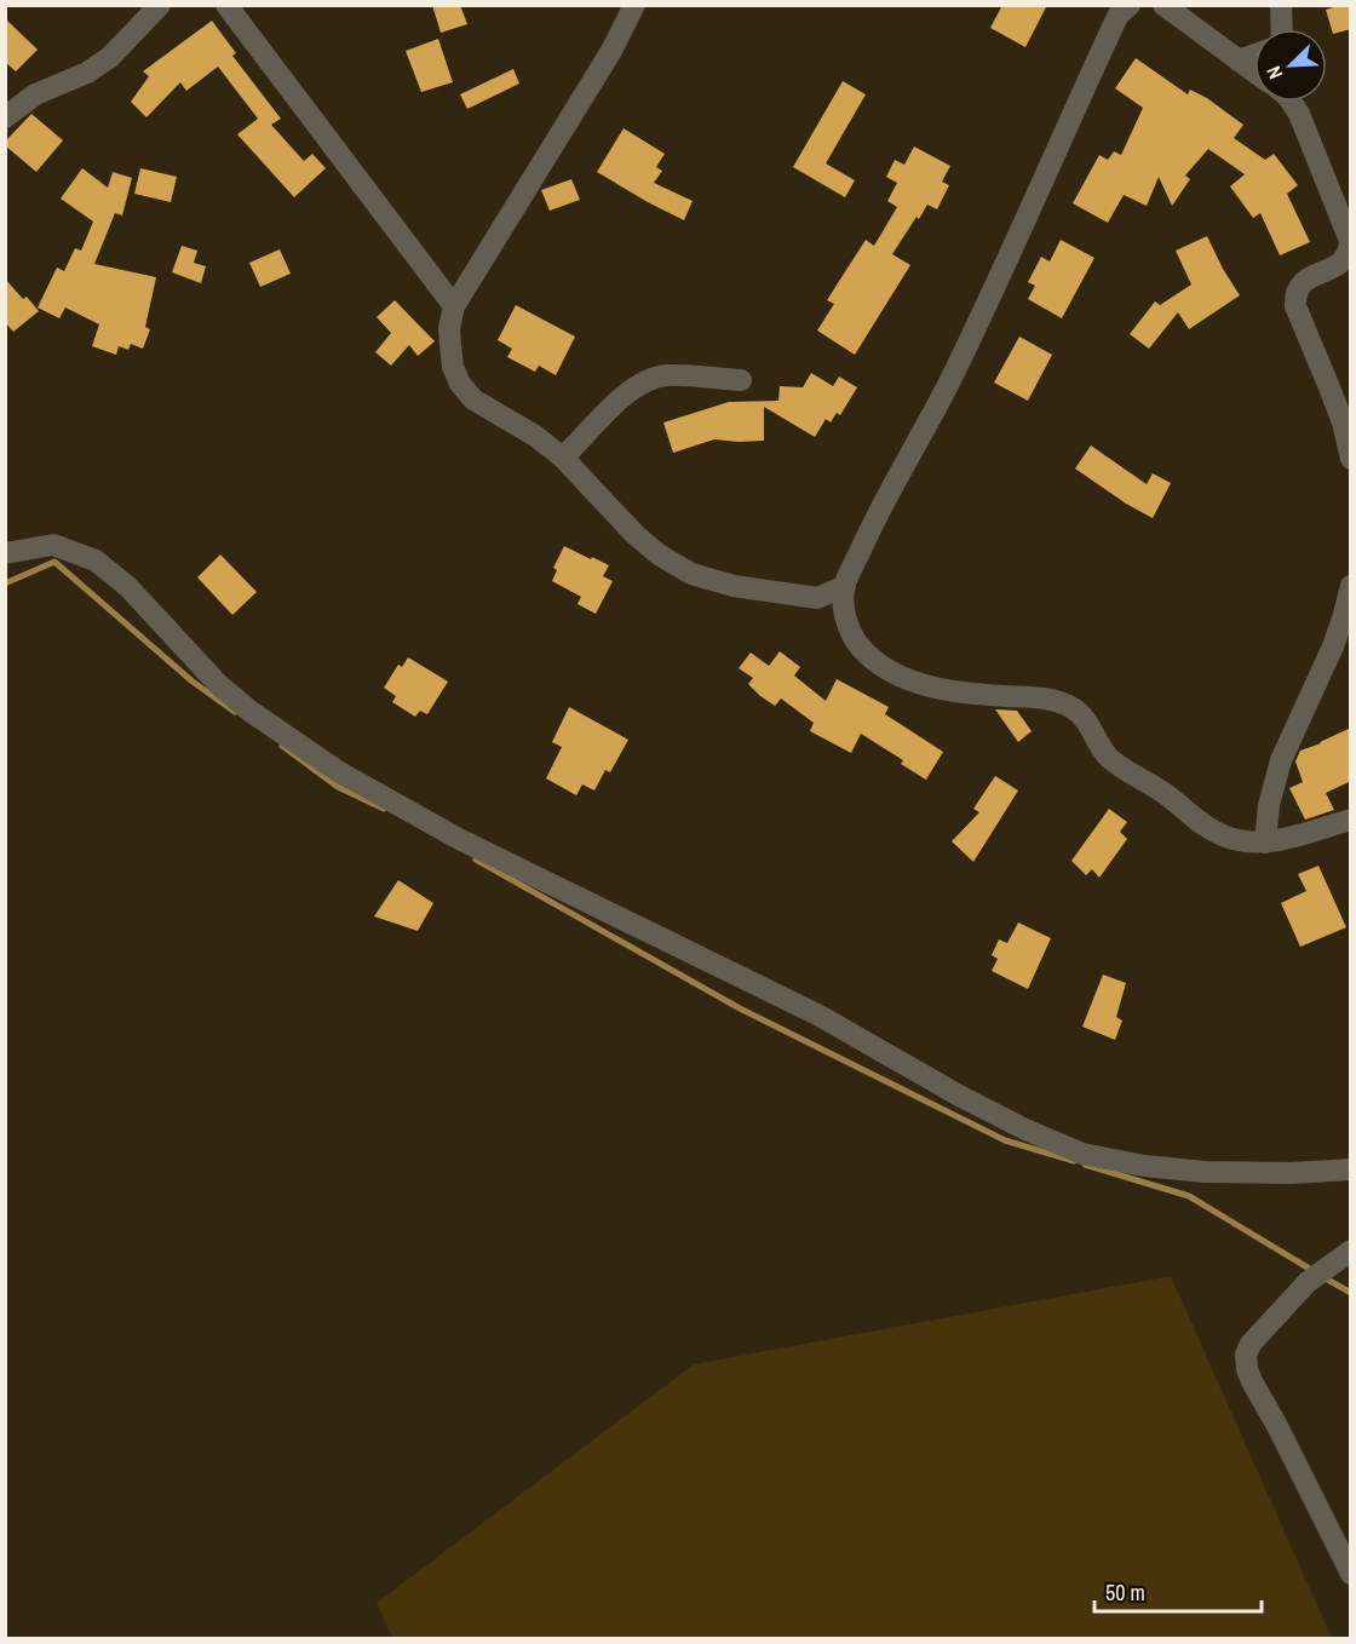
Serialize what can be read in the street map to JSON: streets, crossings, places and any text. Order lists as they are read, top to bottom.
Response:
{
  "scale_bar": "50 m",
  "north": "bottom left"
}
